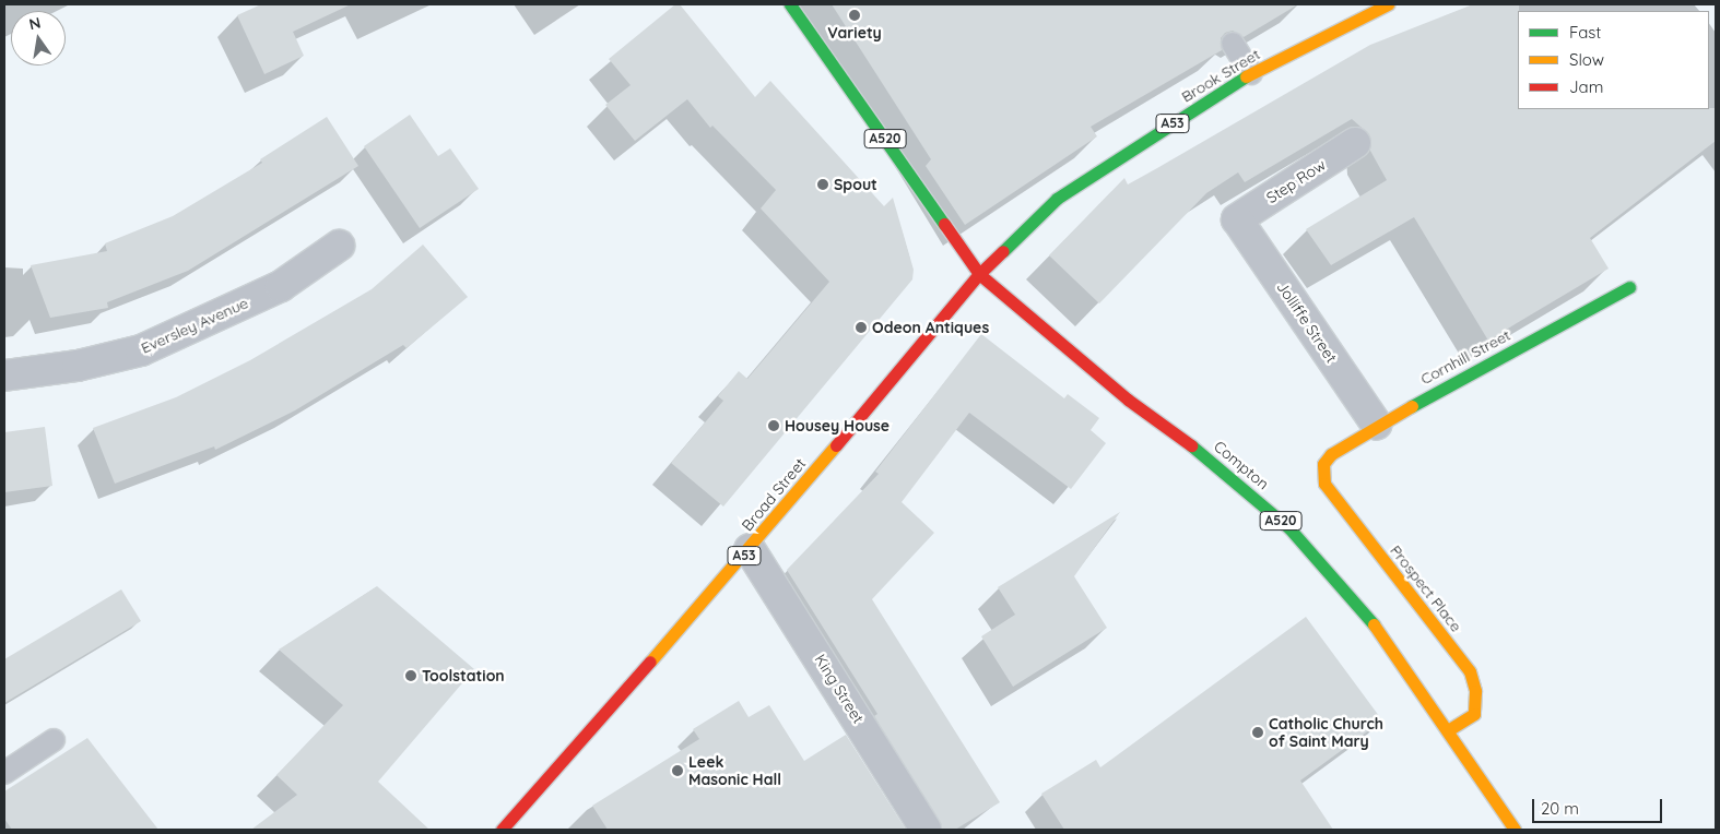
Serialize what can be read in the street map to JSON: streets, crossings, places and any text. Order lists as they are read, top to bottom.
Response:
{
  "streets": {
    "main road": [
      "Brook Street",
      "A53",
      "A520",
      "Cornhill Street",
      "Compton",
      "Broad Street",
      "Prospect Place"
    ],
    "street": [
      "Step Row",
      "Jolliffe Street",
      "Eversley Avenue",
      "King Street"
    ]
  },
  "crossings": [
    ["Brook Street", "A520"],
    ["Brook Street", "Compton"],
    ["Brook Street", "Broad Street"],
    ["A520", "Compton"],
    ["A520", "Broad Street"],
    ["Step Row", "Jolliffe Street"],
    ["Jolliffe Street", "Cornhill Street"],
    ["Cornhill Street", "Prospect Place"],
    ["Compton", "Broad Street"],
    ["Compton", "Prospect Place"],
    ["Broad Street", "King Street"]
  ],
  "places": [
    "Variety",
    "Spout",
    "Odeon Antiques",
    "Housey House",
    "Toolstation",
    "Catholic Church of Saint Mary",
    "Leek Masonic Hall"
  ],
  "legend": ["Fast", "Slow", "Jam"],
  "scale_bar": "20 m",
  "north": "top"
}
